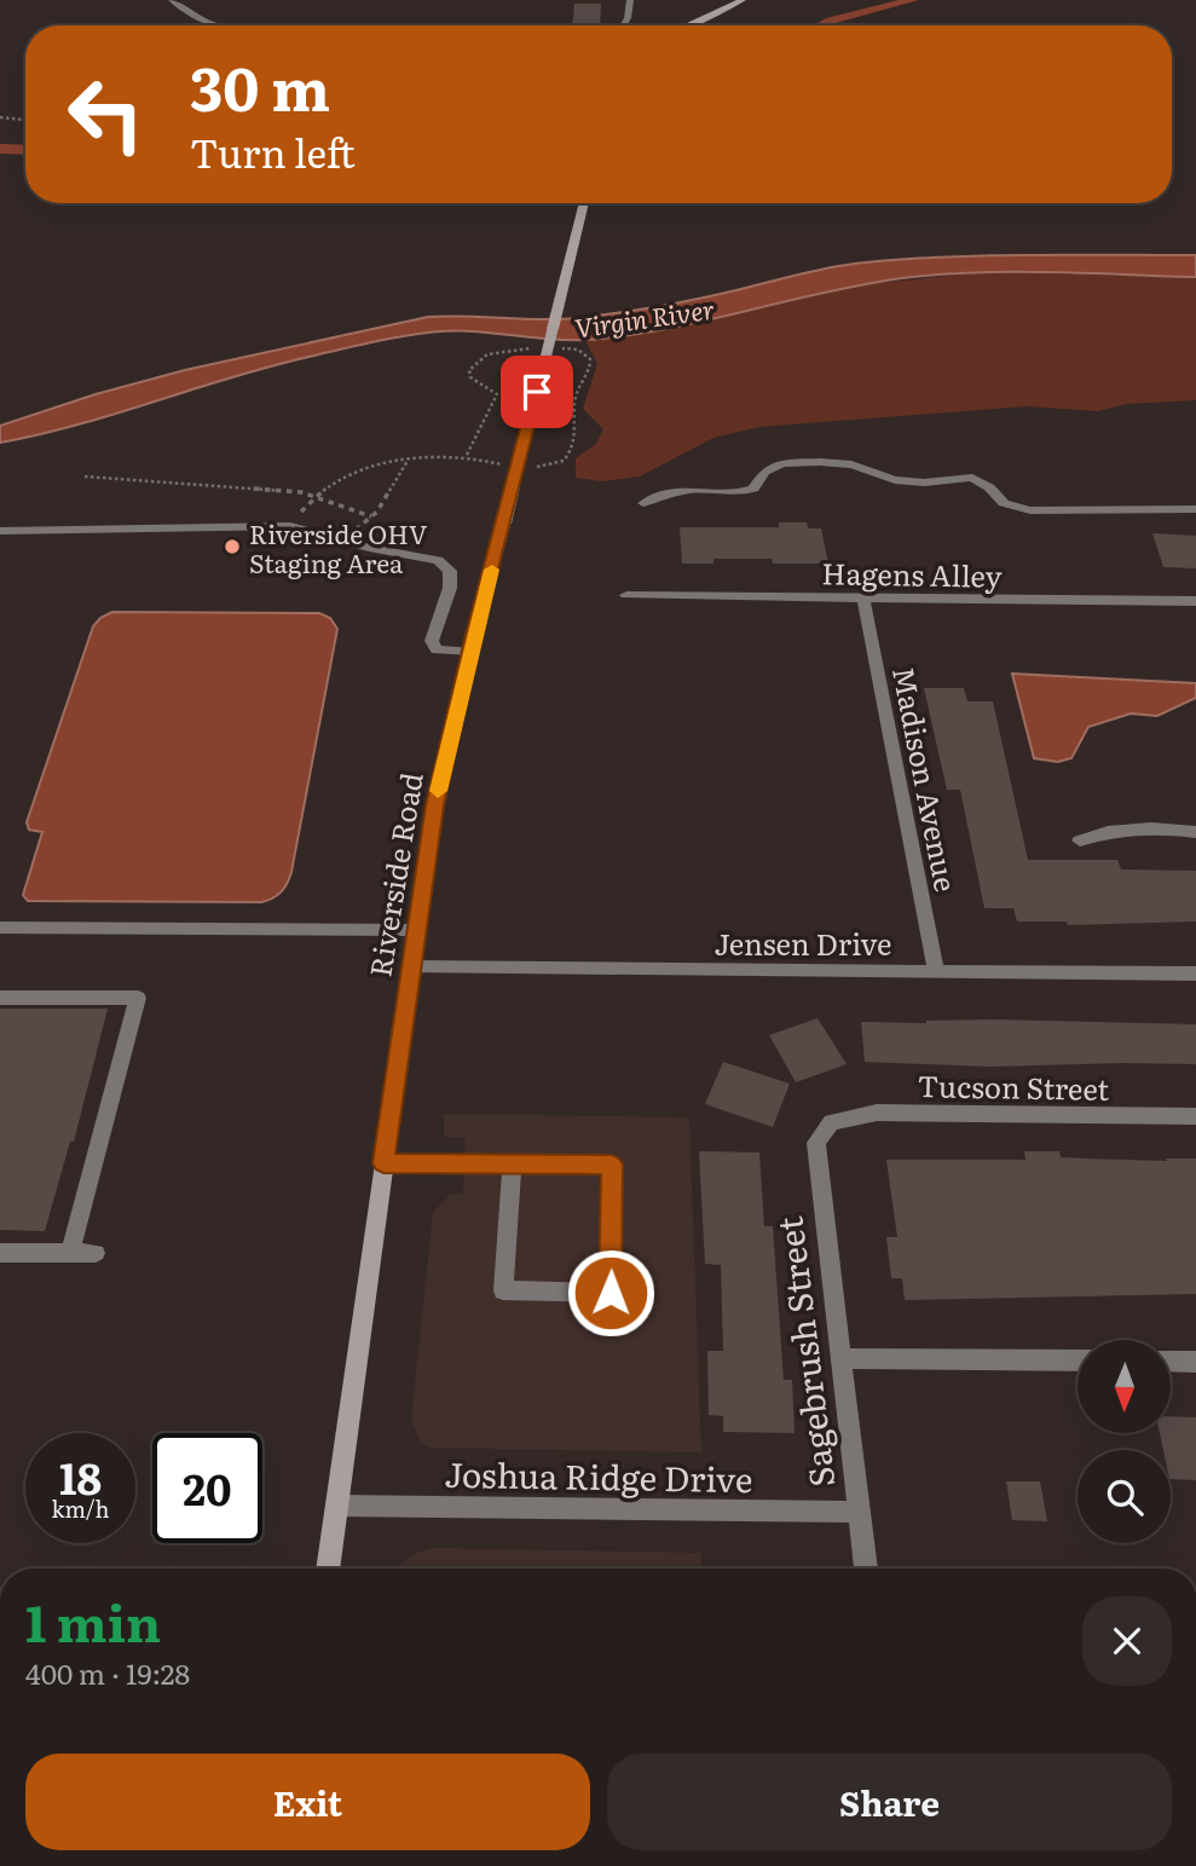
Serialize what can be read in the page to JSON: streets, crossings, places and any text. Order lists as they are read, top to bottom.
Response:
{
  "streets": {
    "main road": ["Riverside Road"],
    "street": [
      "Hagens Alley",
      "Madison Avenue",
      "Jensen Drive",
      "Tucson Street",
      "Sagebrush Street",
      "Joshua Ridge Drive"
    ]
  },
  "crossings": [
    ["Hagens Alley", "Madison Avenue"],
    ["Madison Avenue", "Jensen Drive"],
    ["Riverside Road", "Jensen Drive"],
    ["Riverside Road", "Joshua Ridge Drive"],
    ["Tucson Street", "Sagebrush Street"],
    ["Sagebrush Street", "Joshua Ridge Drive"]
  ],
  "water": ["Virgin River"],
  "places": ["Riverside OHV Staging Area"],
  "north": "bottom",
  "page": {
    "turn": ["30 m", "Turn left"],
    "speed": "18 km/h",
    "limit": "20",
    "heading": ["1 min", "400 m · 19:28"],
    "buttons": ["Exit", "Share"]
  }
}
